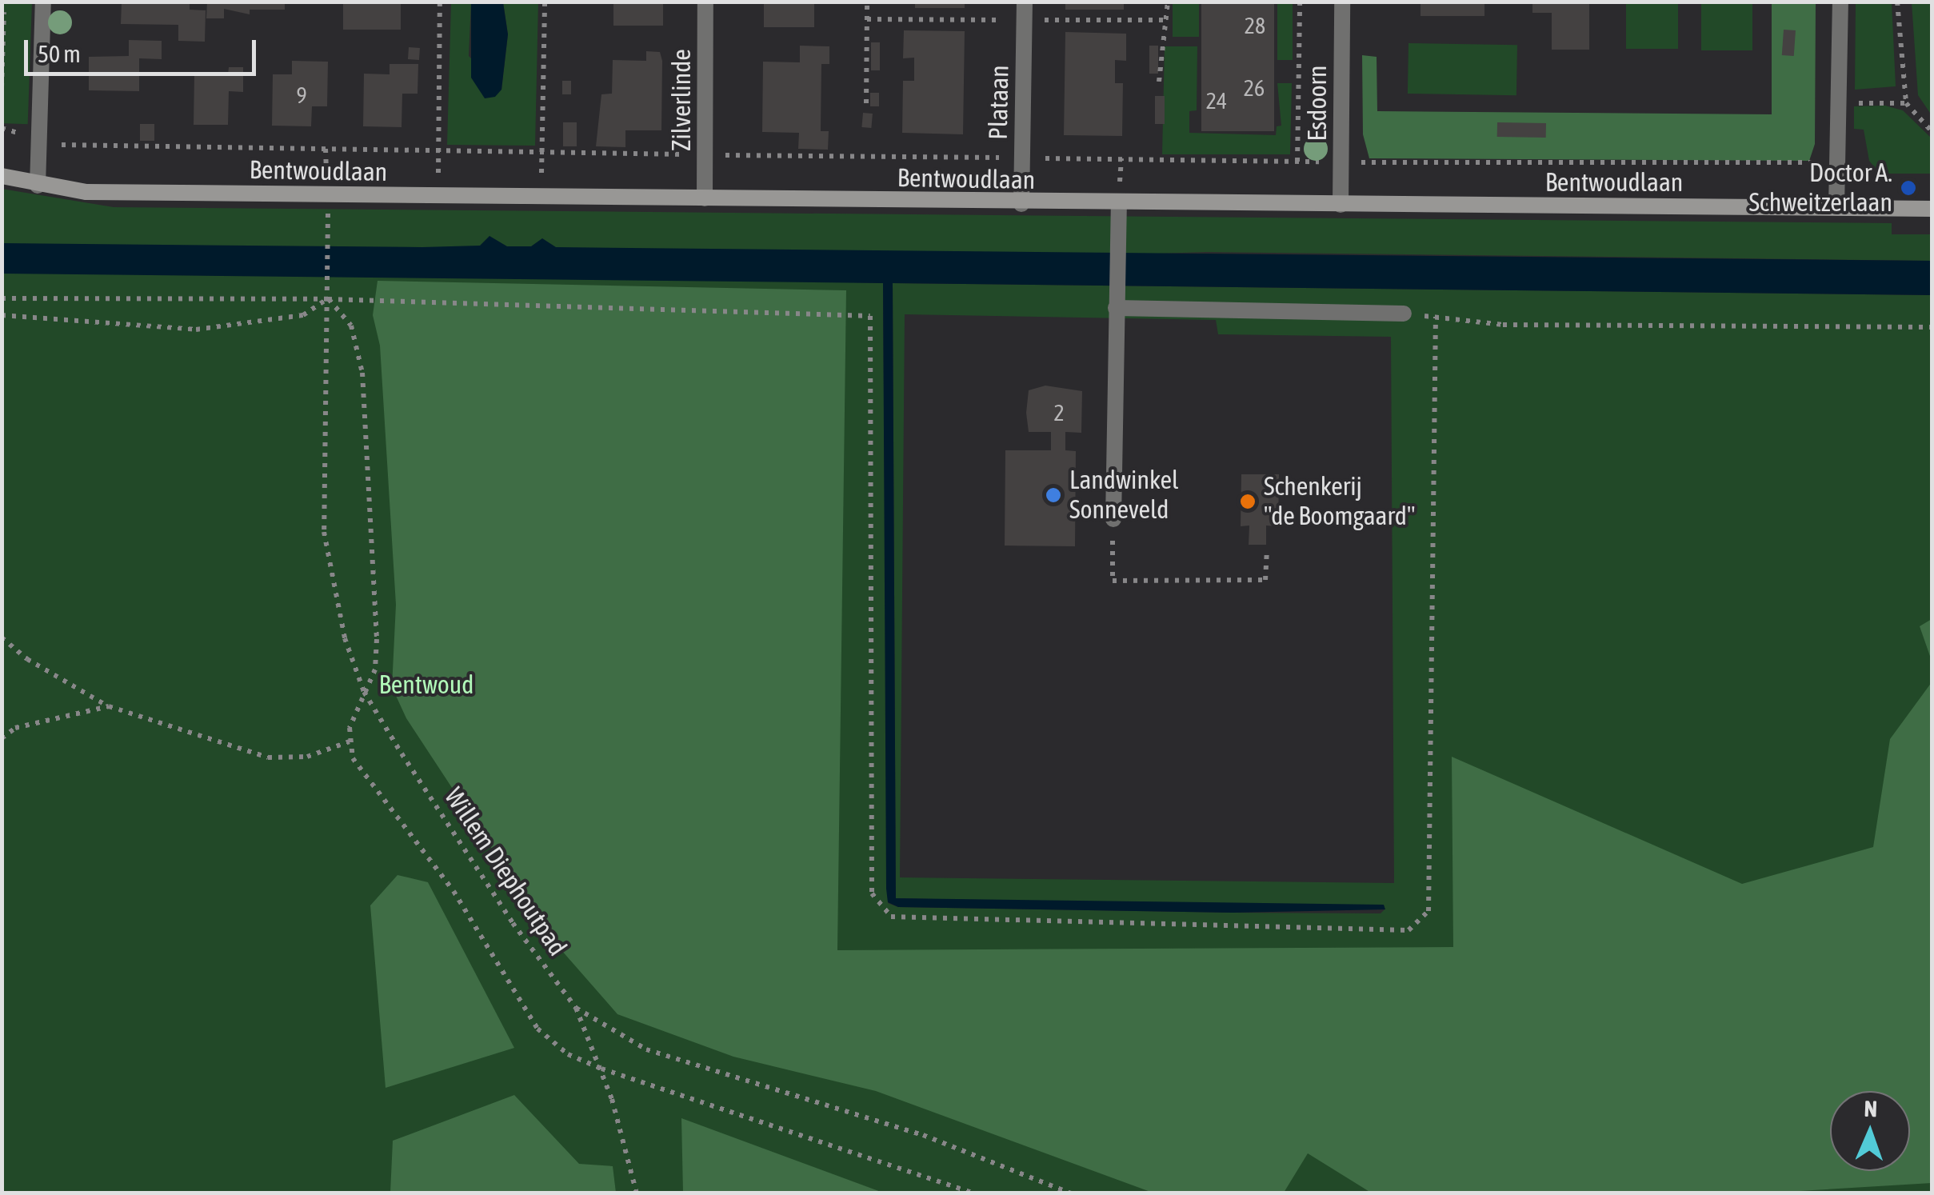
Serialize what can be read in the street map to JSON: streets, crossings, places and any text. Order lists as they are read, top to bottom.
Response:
{
  "streets": {
    "main road": ["Bentwoudlaan"],
    "street": ["Zilverlinde", "Plataan", "Esdoorn"],
    "path": ["Willem Diephoutpad"]
  },
  "crossings": [
    ["Zilverlinde", "Bentwoudlaan"],
    ["Plataan", "Bentwoudlaan"],
    ["Esdoorn", "Bentwoudlaan"]
  ],
  "parks": ["Bentwoud"],
  "places": ["Doctor A. Schweitzerlaan", "Landwinkel Sonneveld", "Schenkerij \"de Boomgaard\""],
  "house_numbers": [
    "28",
    "26",
    "9",
    "24",
    "2"
  ],
  "scale_bar": "50 m",
  "north": "top"
}
